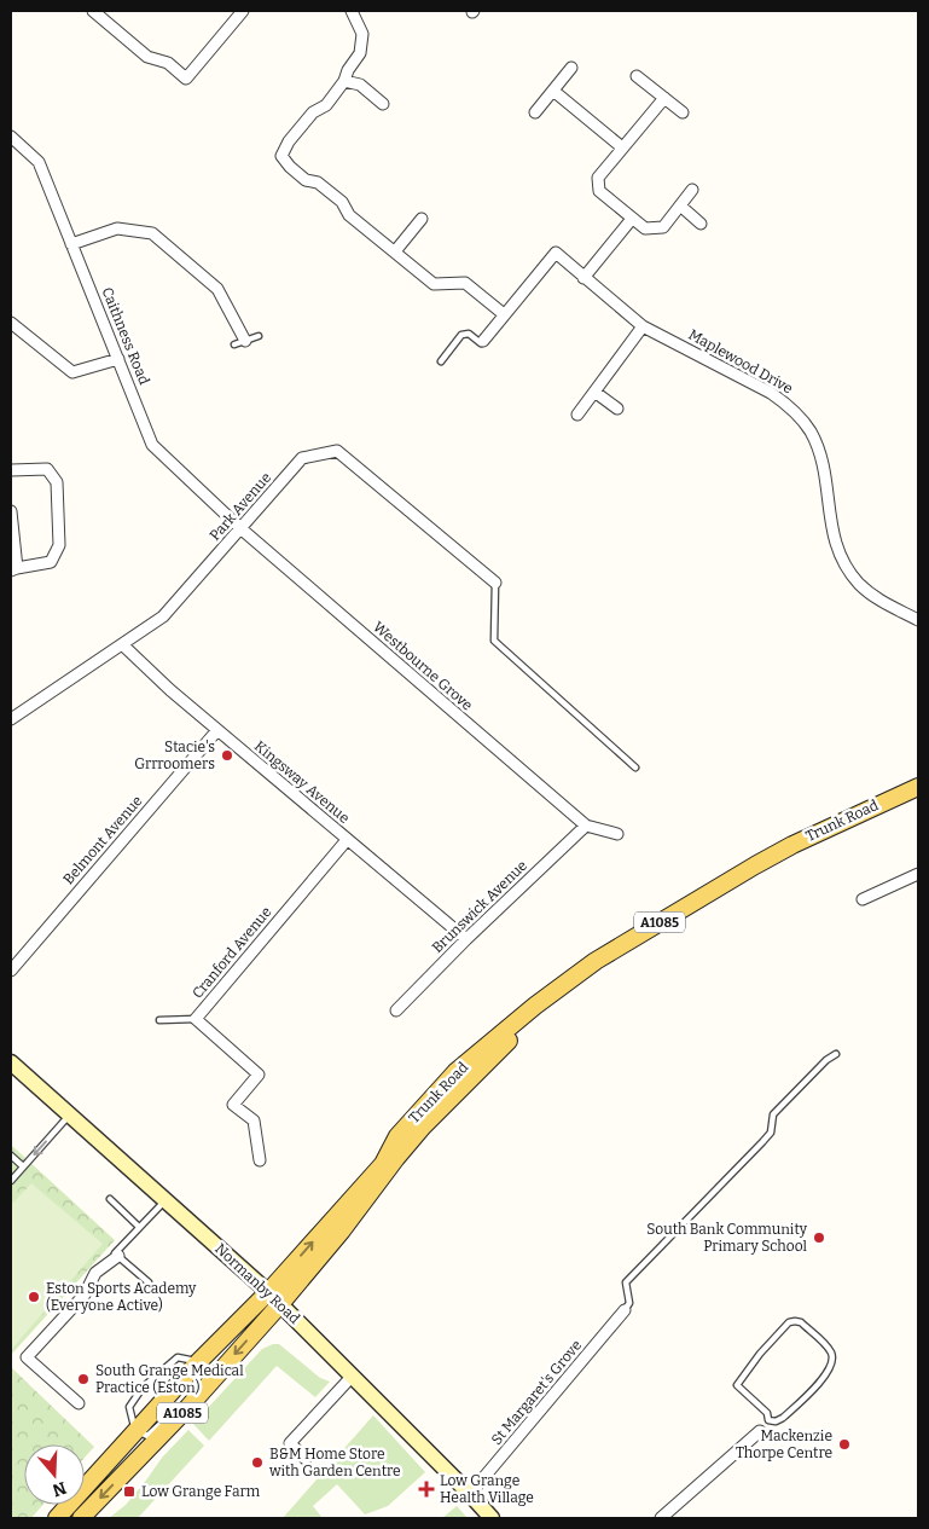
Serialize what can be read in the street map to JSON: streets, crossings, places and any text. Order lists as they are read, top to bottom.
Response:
{
  "streets": {
    "main road": ["Trunk Road", "A1085"],
    "street": [
      "Caithness Road",
      "Maplewood Drive",
      "Park Avenue",
      "Westbourne Grove",
      "Kingsway Avenue",
      "Belmont Avenue",
      "Brunswick Avenue",
      "Cranford Avenue",
      "Normanby Road",
      "St Margaret's Grove"
    ]
  },
  "crossings": [
    ["Caithness Road", "Park Avenue"],
    ["Caithness Road", "Westbourne Grove"],
    ["Park Avenue", "Westbourne Grove"],
    ["Park Avenue", "Kingsway Avenue"],
    ["Westbourne Grove", "Brunswick Avenue"],
    ["Kingsway Avenue", "Belmont Avenue"],
    ["Kingsway Avenue", "Brunswick Avenue"],
    ["Kingsway Avenue", "Cranford Avenue"],
    ["Trunk Road", "A1085"],
    ["Trunk Road", "Normanby Road"],
    ["A1085", "Normanby Road"],
    ["Normanby Road", "St Margaret's Grove"]
  ],
  "places": {
    "other": [
      "Stacie's Grrroomers",
      "South Bank Community Primary School",
      "Eston Sports Academy (Everyone Active)",
      "South Grange Medical Practice (Eston)",
      "Mackenzie Thorpe Centre",
      "B&M Home Store with Garden Centre"
    ],
    "health": ["Low Grange Health Village"],
    "transit": ["Low Grange Farm"]
  },
  "north": "bottom"
}
